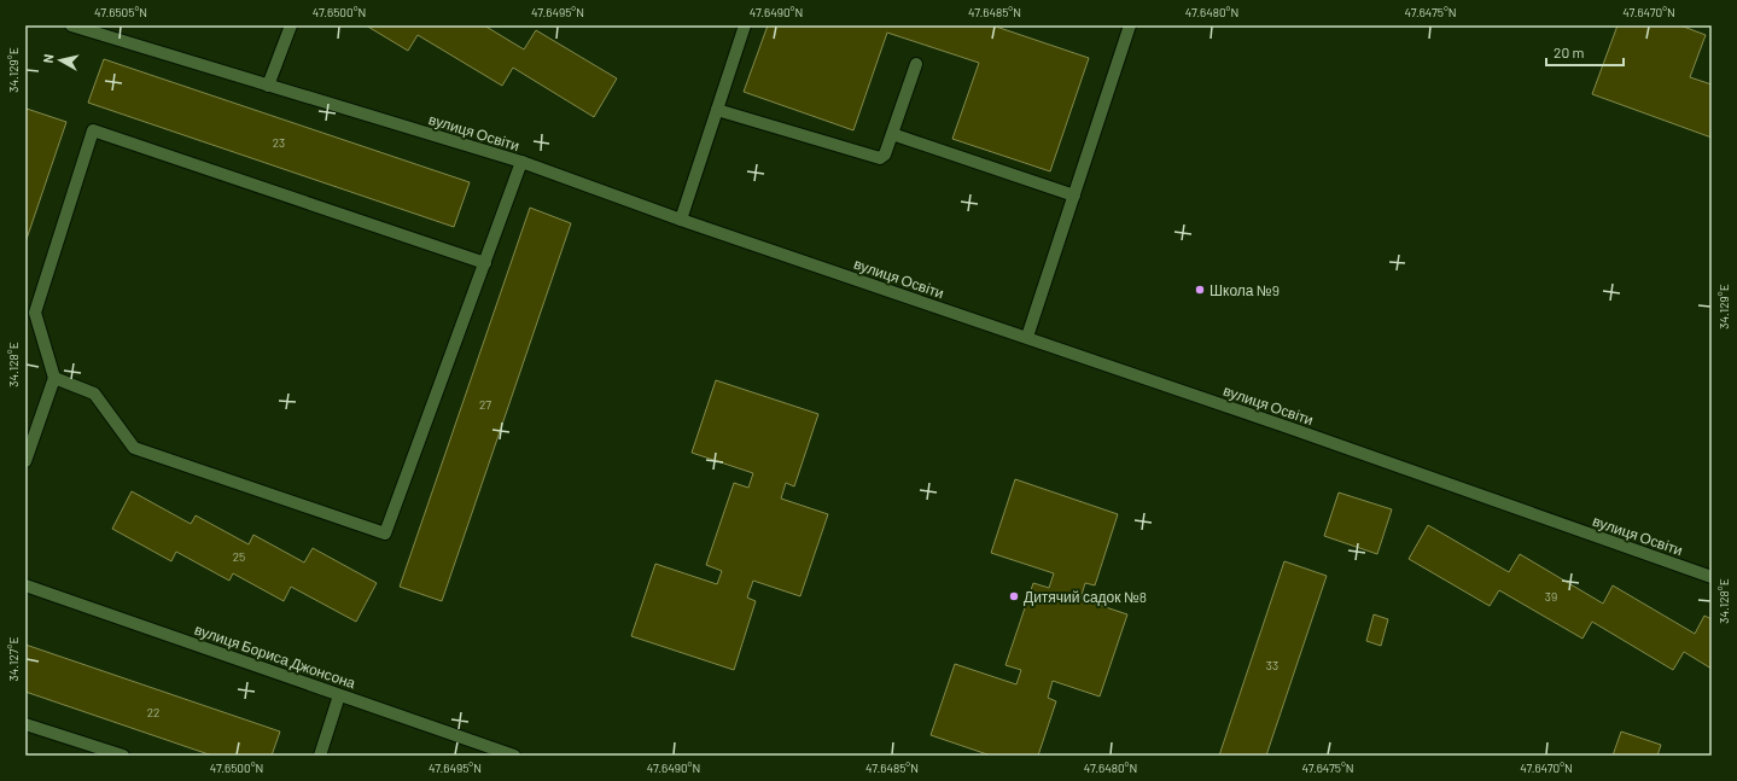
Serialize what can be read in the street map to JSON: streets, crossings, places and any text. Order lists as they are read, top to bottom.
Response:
{
  "streets": {
    "street": ["вулиця Освіти", "вулиця Бориса Джонсона"]
  },
  "places": ["Школа №9", "Дитячий садок №8"],
  "house_numbers": [
    "23",
    "27",
    "25",
    "39",
    "33",
    "22"
  ],
  "scale_bar": "20 m",
  "north": "left",
  "coordinates": [
    "47.6505°N",
    "47.6500°N",
    "47.6495°N",
    "47.6490°N",
    "47.6485°N",
    "47.6480°N",
    "47.6475°N",
    "47.6470°N",
    "34.129°E",
    "34.128°E",
    "34.127°E"
  ]
}
